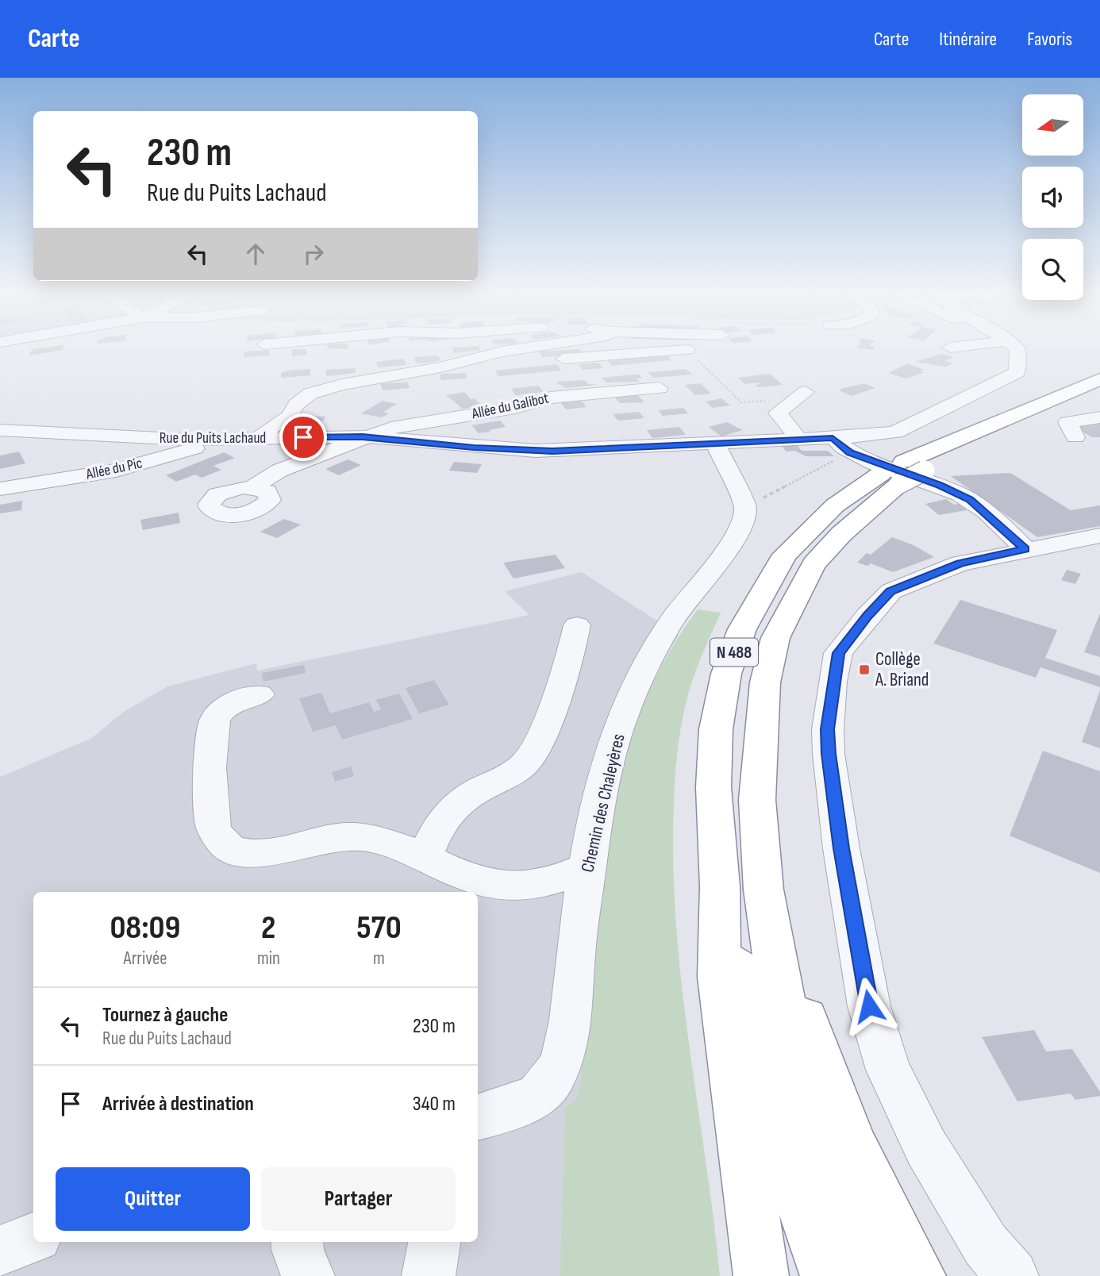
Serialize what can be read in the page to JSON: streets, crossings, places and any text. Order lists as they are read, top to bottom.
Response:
{
  "streets": {
    "highway": ["N 488"],
    "street": [
      "Allée du Galibot",
      "Rue du Puits Lachaud",
      "Allée du Pic",
      "Chemin des Chaleyères"
    ]
  },
  "crossings": [
    ["Allée du Galibot", "Rue du Puits Lachaud"],
    ["Rue du Puits Lachaud", "Allée du Pic"]
  ],
  "places": {
    "transit": ["Collège A. Briand"]
  },
  "north": "left",
  "page": {
    "header": "Carte",
    "nav": ["Carte", "Itinéraire", "Favoris"],
    "turn": ["230 m", "Rue du Puits Lachaud"],
    "eta": [
      "08:09",
      "Arrivée",
      "2",
      "min",
      "570",
      "m"
    ],
    "list": [
      {
        "name": "Tournez à gauche",
        "note": "Rue du Puits Lachaud",
        "value": "230 m"
      },
      {
        "name": "Arrivée à destination",
        "value": "340 m"
      }
    ],
    "buttons": ["Quitter", "Partager"]
  }
}
